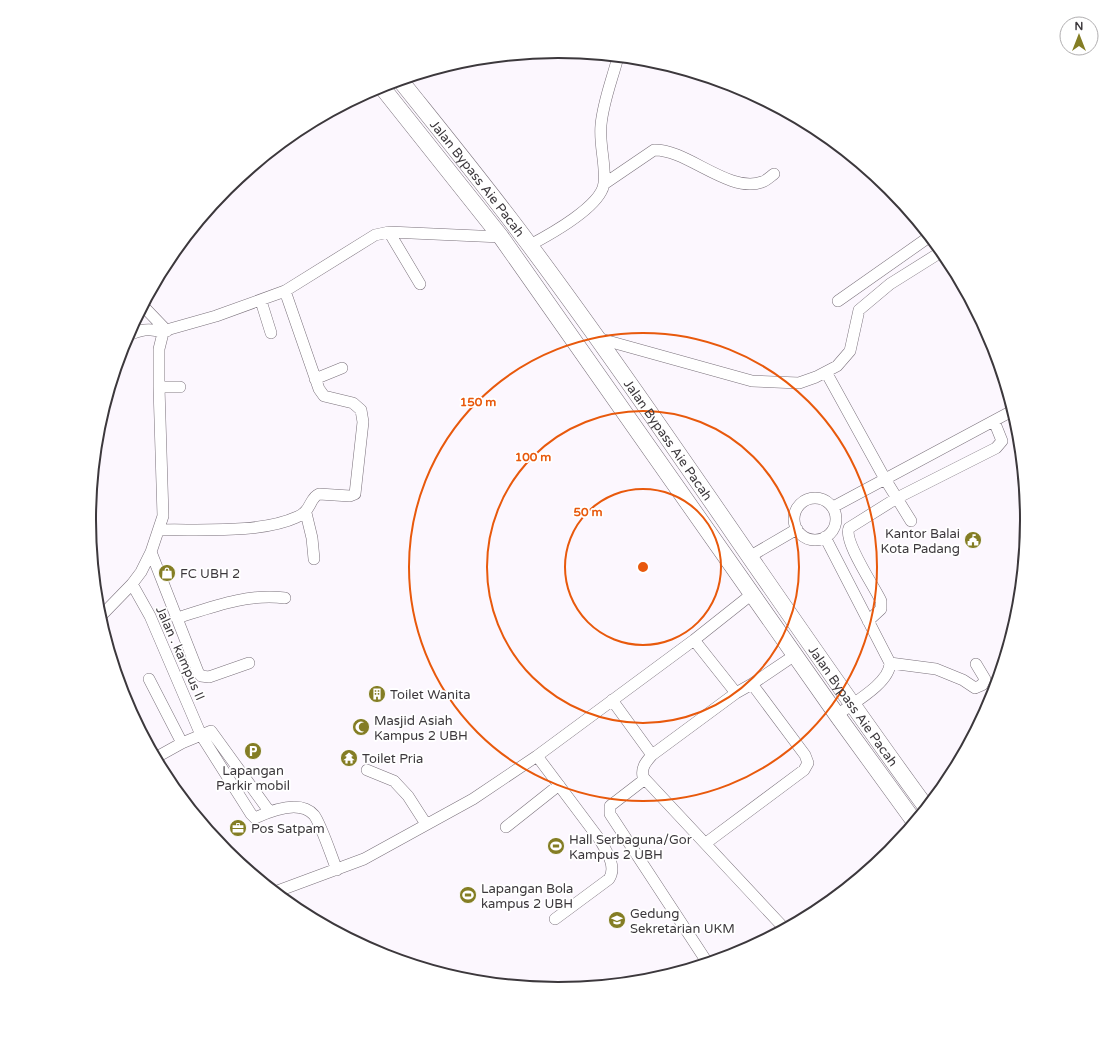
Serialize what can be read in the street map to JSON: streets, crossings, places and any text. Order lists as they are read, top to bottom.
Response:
{
  "streets": {
    "highway": ["Jalan Bypass Aie Pacah"],
    "street": ["Jalan . kampus II"]
  },
  "places": {
    "public building": ["Kantor Balai Kota Padang"],
    "shop": ["FC UBH 2"],
    "building": ["Toilet Wanita"],
    "mosque": ["Masjid Asiah Kampus 2 UBH"],
    "parking": ["Lapangan Parkir mobil"],
    "temple": ["Toilet Pria"],
    "office": ["Pos Satpam"],
    "sports": ["Hall Serbaguna/Gor Kampus 2 UBH", "Lapangan Bola kampus 2 UBH"],
    "school or university": ["Gedung Sekretarian UKM"]
  },
  "north": "top",
  "rings": ["150 m", "100 m", "50 m"]
}
